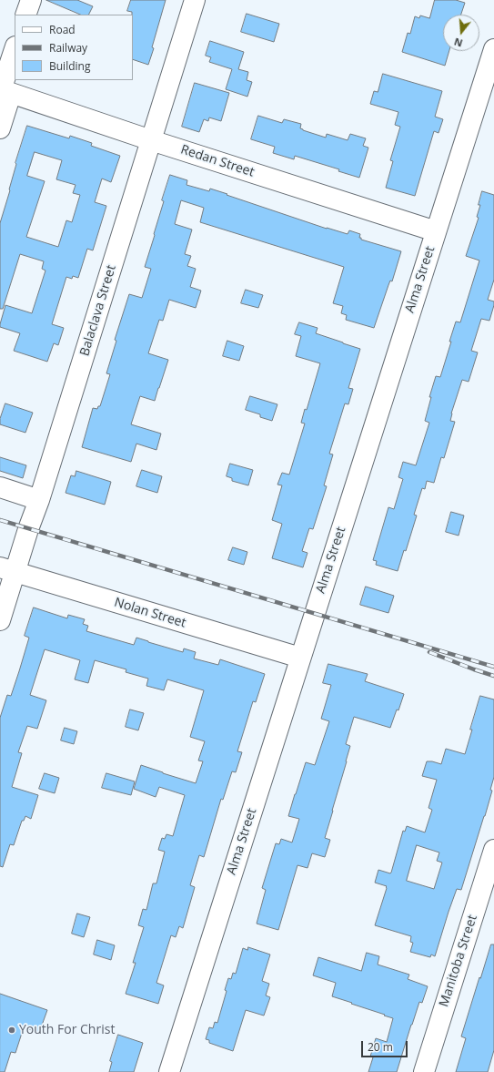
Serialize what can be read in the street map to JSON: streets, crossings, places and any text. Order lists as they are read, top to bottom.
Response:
{
  "streets": {
    "street": [
      "Redan Street",
      "Alma Street",
      "Balaclava Street",
      "Nolan Street",
      "Manitoba Street"
    ]
  },
  "crossings": [
    ["Redan Street", "Alma Street"],
    ["Redan Street", "Balaclava Street"],
    ["Alma Street", "Nolan Street"],
    ["Balaclava Street", "Nolan Street"]
  ],
  "places": ["Youth For Christ"],
  "legend": ["Road", "Railway", "Building"],
  "scale_bar": "20 m",
  "north": "bottom"
}
